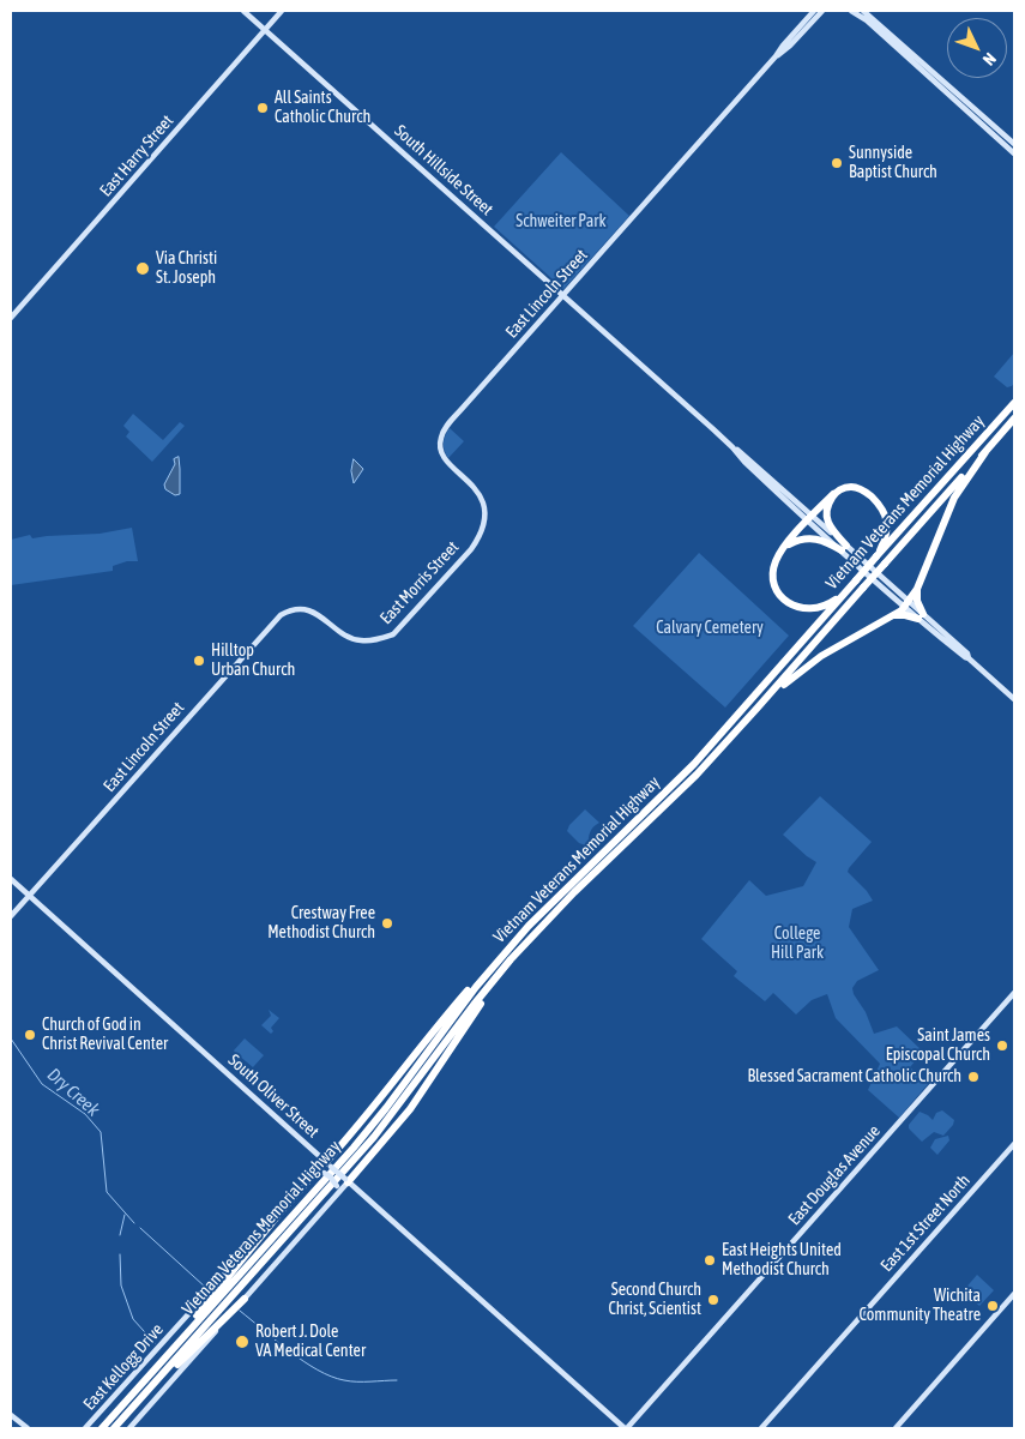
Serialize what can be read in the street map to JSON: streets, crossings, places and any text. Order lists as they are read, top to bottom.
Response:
{
  "streets": {
    "highway": ["Vietnam Veterans Memorial Highway"],
    "main road": [
      "East Harry Street",
      "South Hillside Street",
      "East Lincoln Street",
      "East Morris Street",
      "South Oliver Street",
      "East Douglas Avenue",
      "East 1st Street North",
      "East Kellogg Drive"
    ]
  },
  "crossings": [
    ["East Harry Street", "South Hillside Street"],
    ["South Hillside Street", "East Lincoln Street"],
    ["East Lincoln Street", "East Morris Street"],
    ["East Lincoln Street", "South Oliver Street"],
    ["South Oliver Street", "East Douglas Avenue"],
    ["South Oliver Street", "East Kellogg Drive"]
  ],
  "water": ["Dry Creek"],
  "parks": ["Schweiter Park", "Calvary Cemetery", "College Hill Park"],
  "places": [
    "All Saints Catholic Church",
    "Sunnyside Baptist Church",
    "Via Christi St. Joseph",
    "Hilltop Urban Church",
    "Crestway Free Methodist Church",
    "Church of God in Christ Revival Center",
    "Saint James Episcopal Church",
    "Blessed Sacrament Catholic Church",
    "East Heights United Methodist Church",
    "Second Church Christ, Scientist",
    "Wichita Community Theatre",
    "Robert J. Dole VA Medical Center"
  ],
  "north": "bottom right"
}
